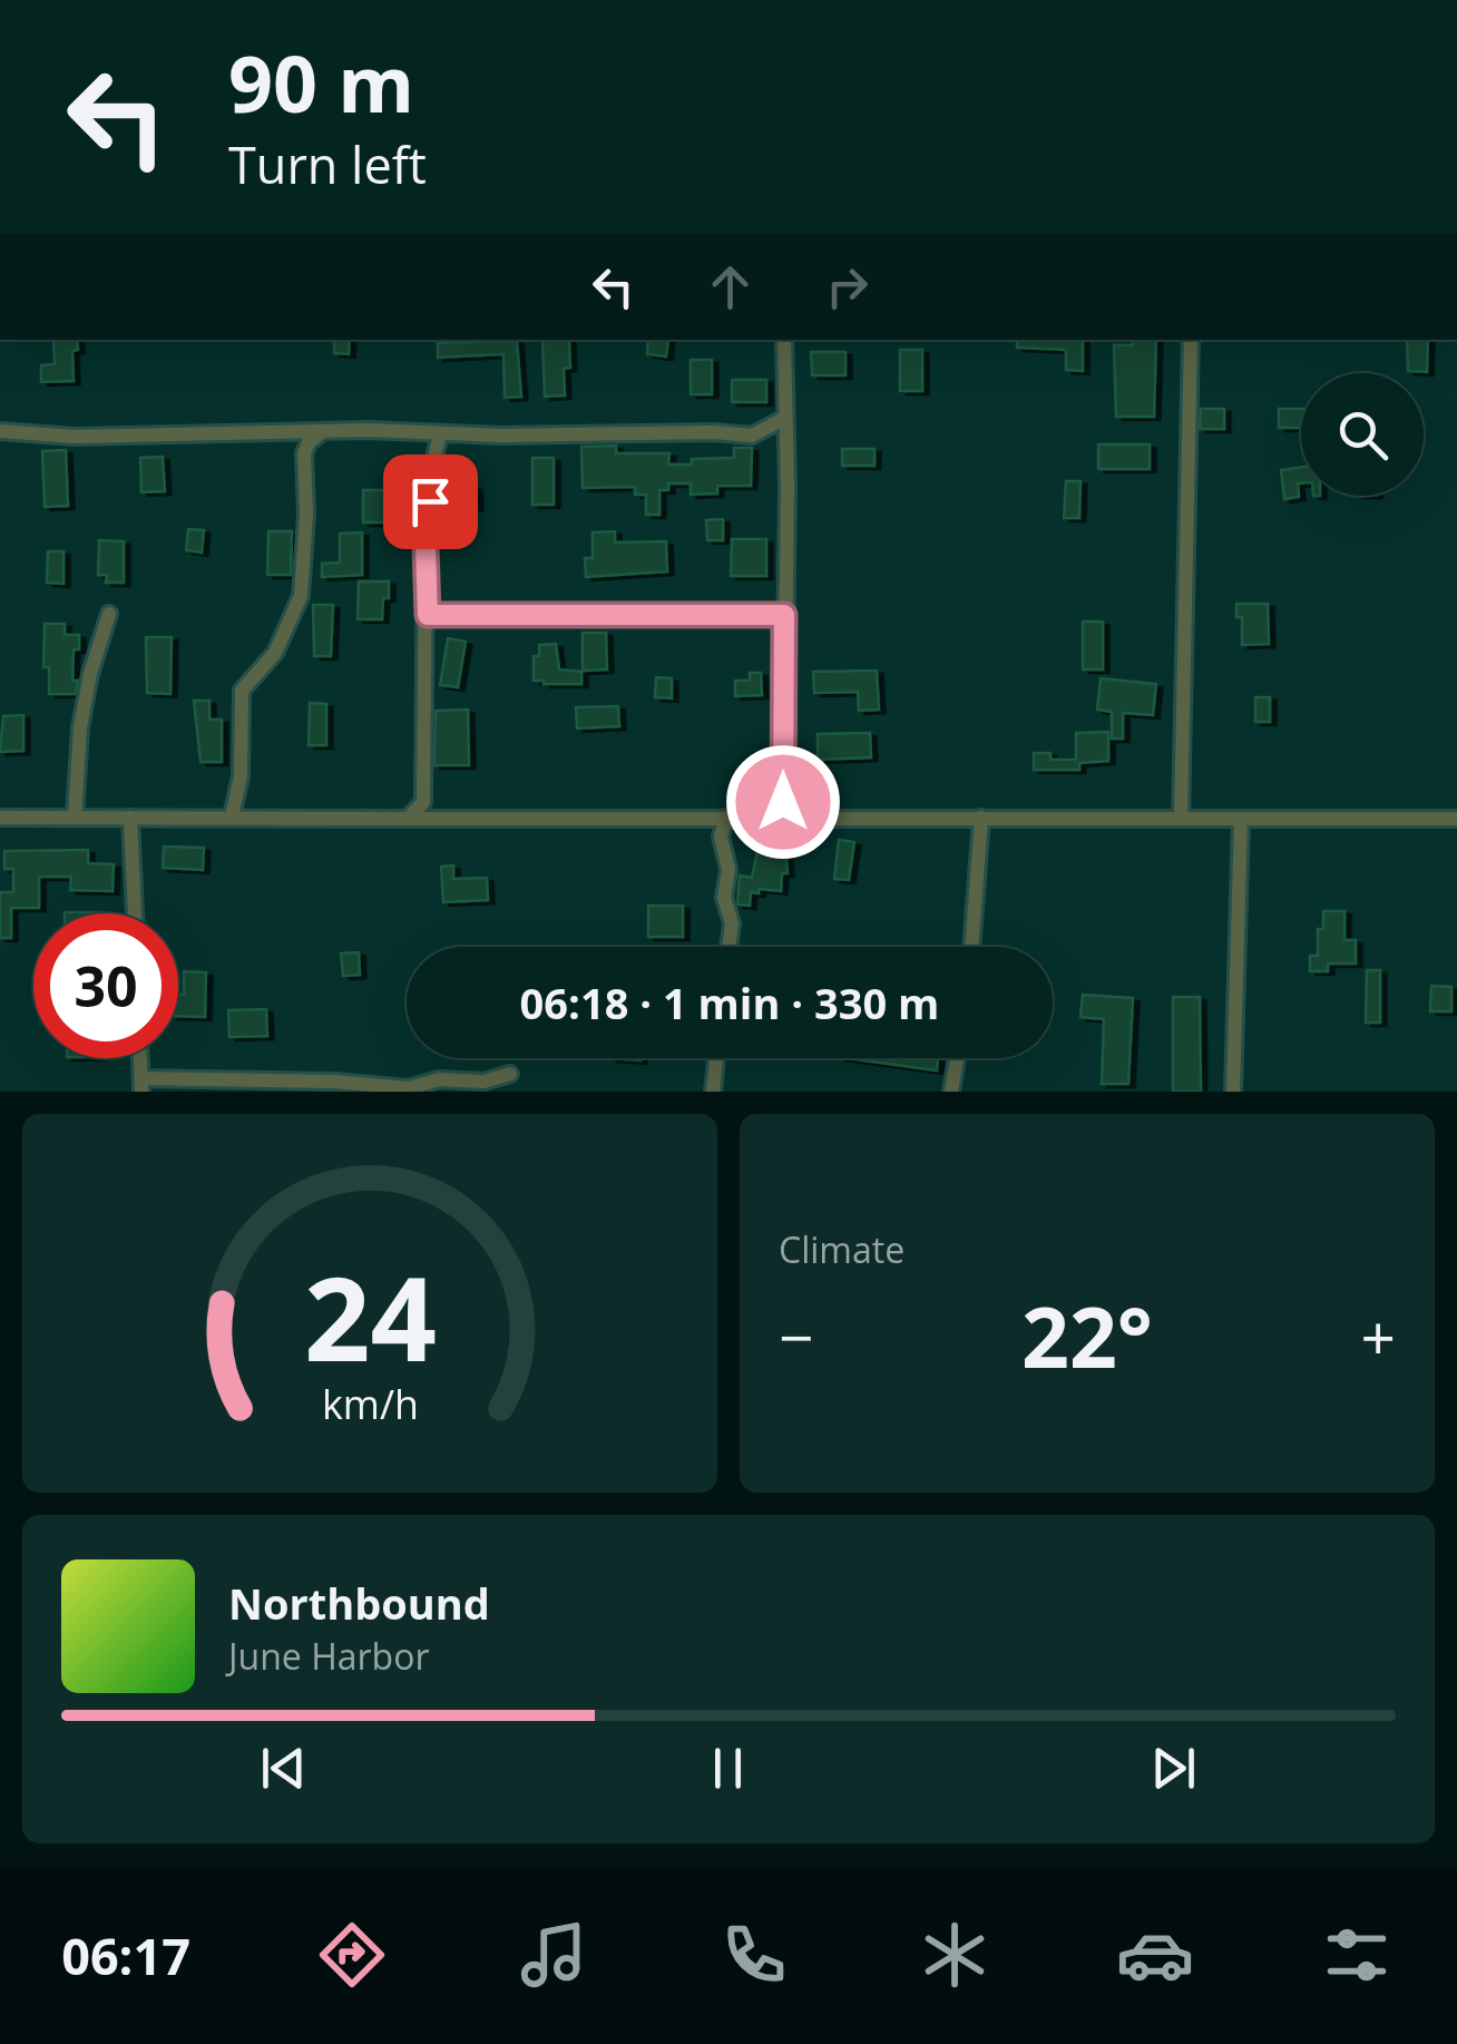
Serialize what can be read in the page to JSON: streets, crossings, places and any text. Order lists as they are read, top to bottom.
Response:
{
  "page": {
    "turn": ["90 m", "Turn left"],
    "limit": "30",
    "trip": "06:18 · 1 min · 330 m",
    "tile": "Climate",
    "heat": ["−", "22°", "+"],
    "song": ["Northbound", "June Harbor"],
    "tabs": "06:17",
    "gauge": ["24", "km/h"]
  }
}
